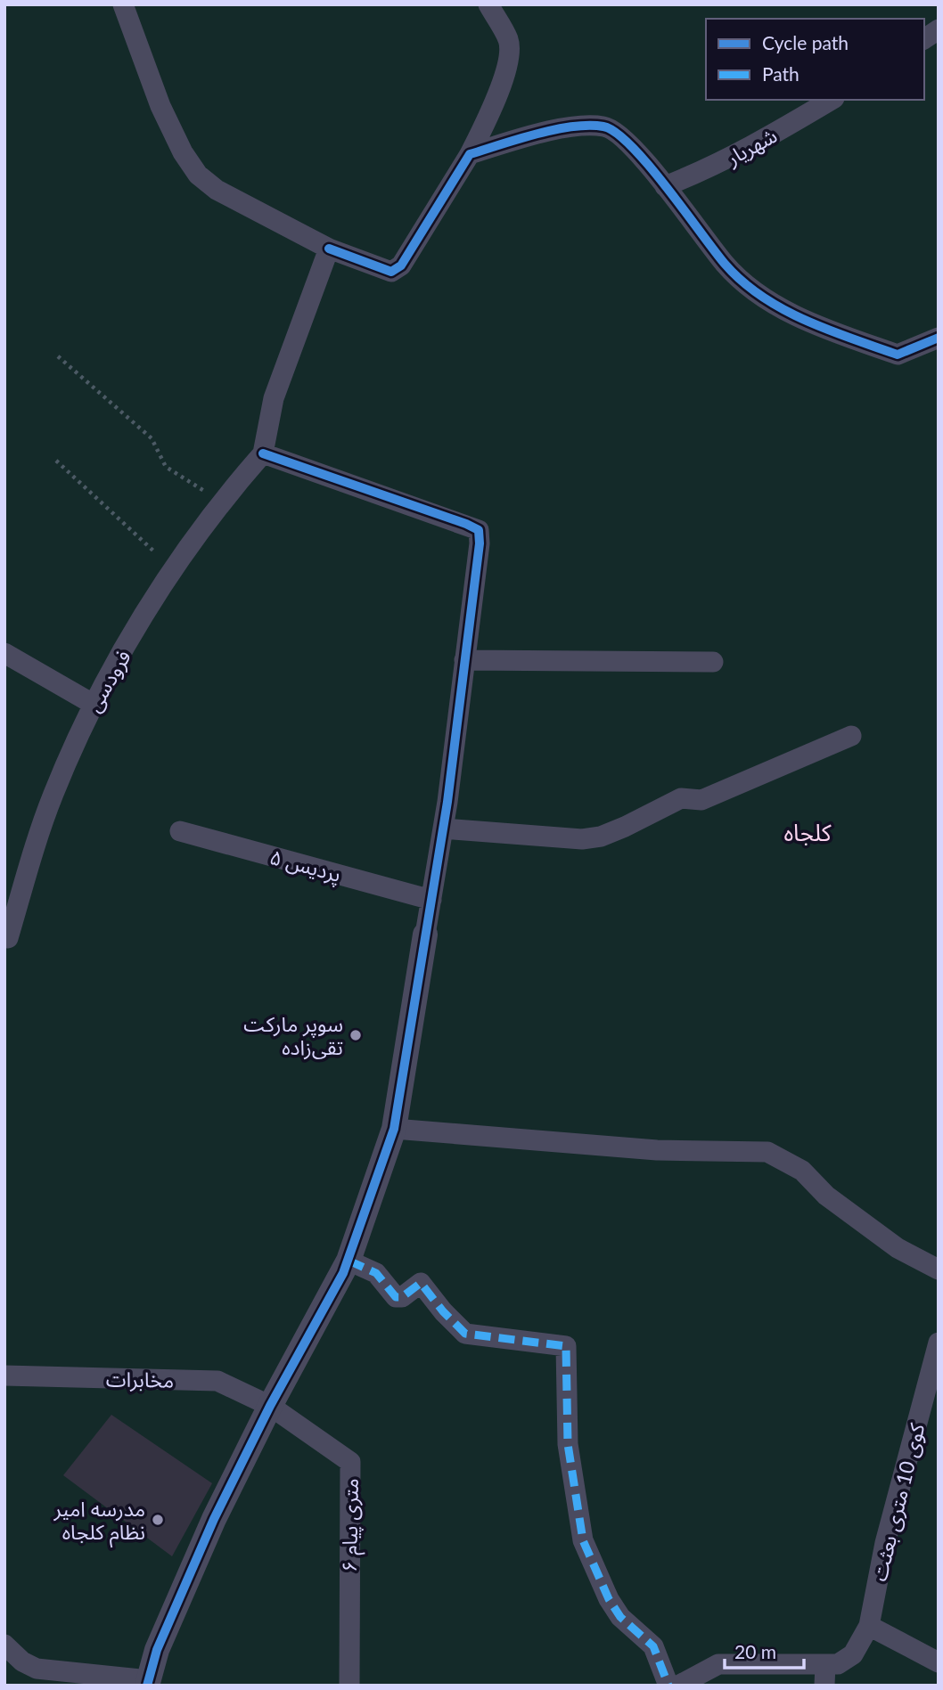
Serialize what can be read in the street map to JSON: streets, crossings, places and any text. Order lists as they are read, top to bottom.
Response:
{
  "streets": {
    "street": [
      "شهریار",
      "فرودسی",
      "پردیس ۵",
      "مخابرات",
      "کوی 10 متری بعثت",
      "۶ متری پیام"
    ]
  },
  "crossings": [
    ["مخابرات", "۶ متری پیام"]
  ],
  "districts": ["کلجاه"],
  "places": ["سوپر مارکت تقی‌زاده", "مدرسه امیر نظام کلجاه"],
  "legend": ["Cycle path", "Path"],
  "scale_bar": "20 m"
}
